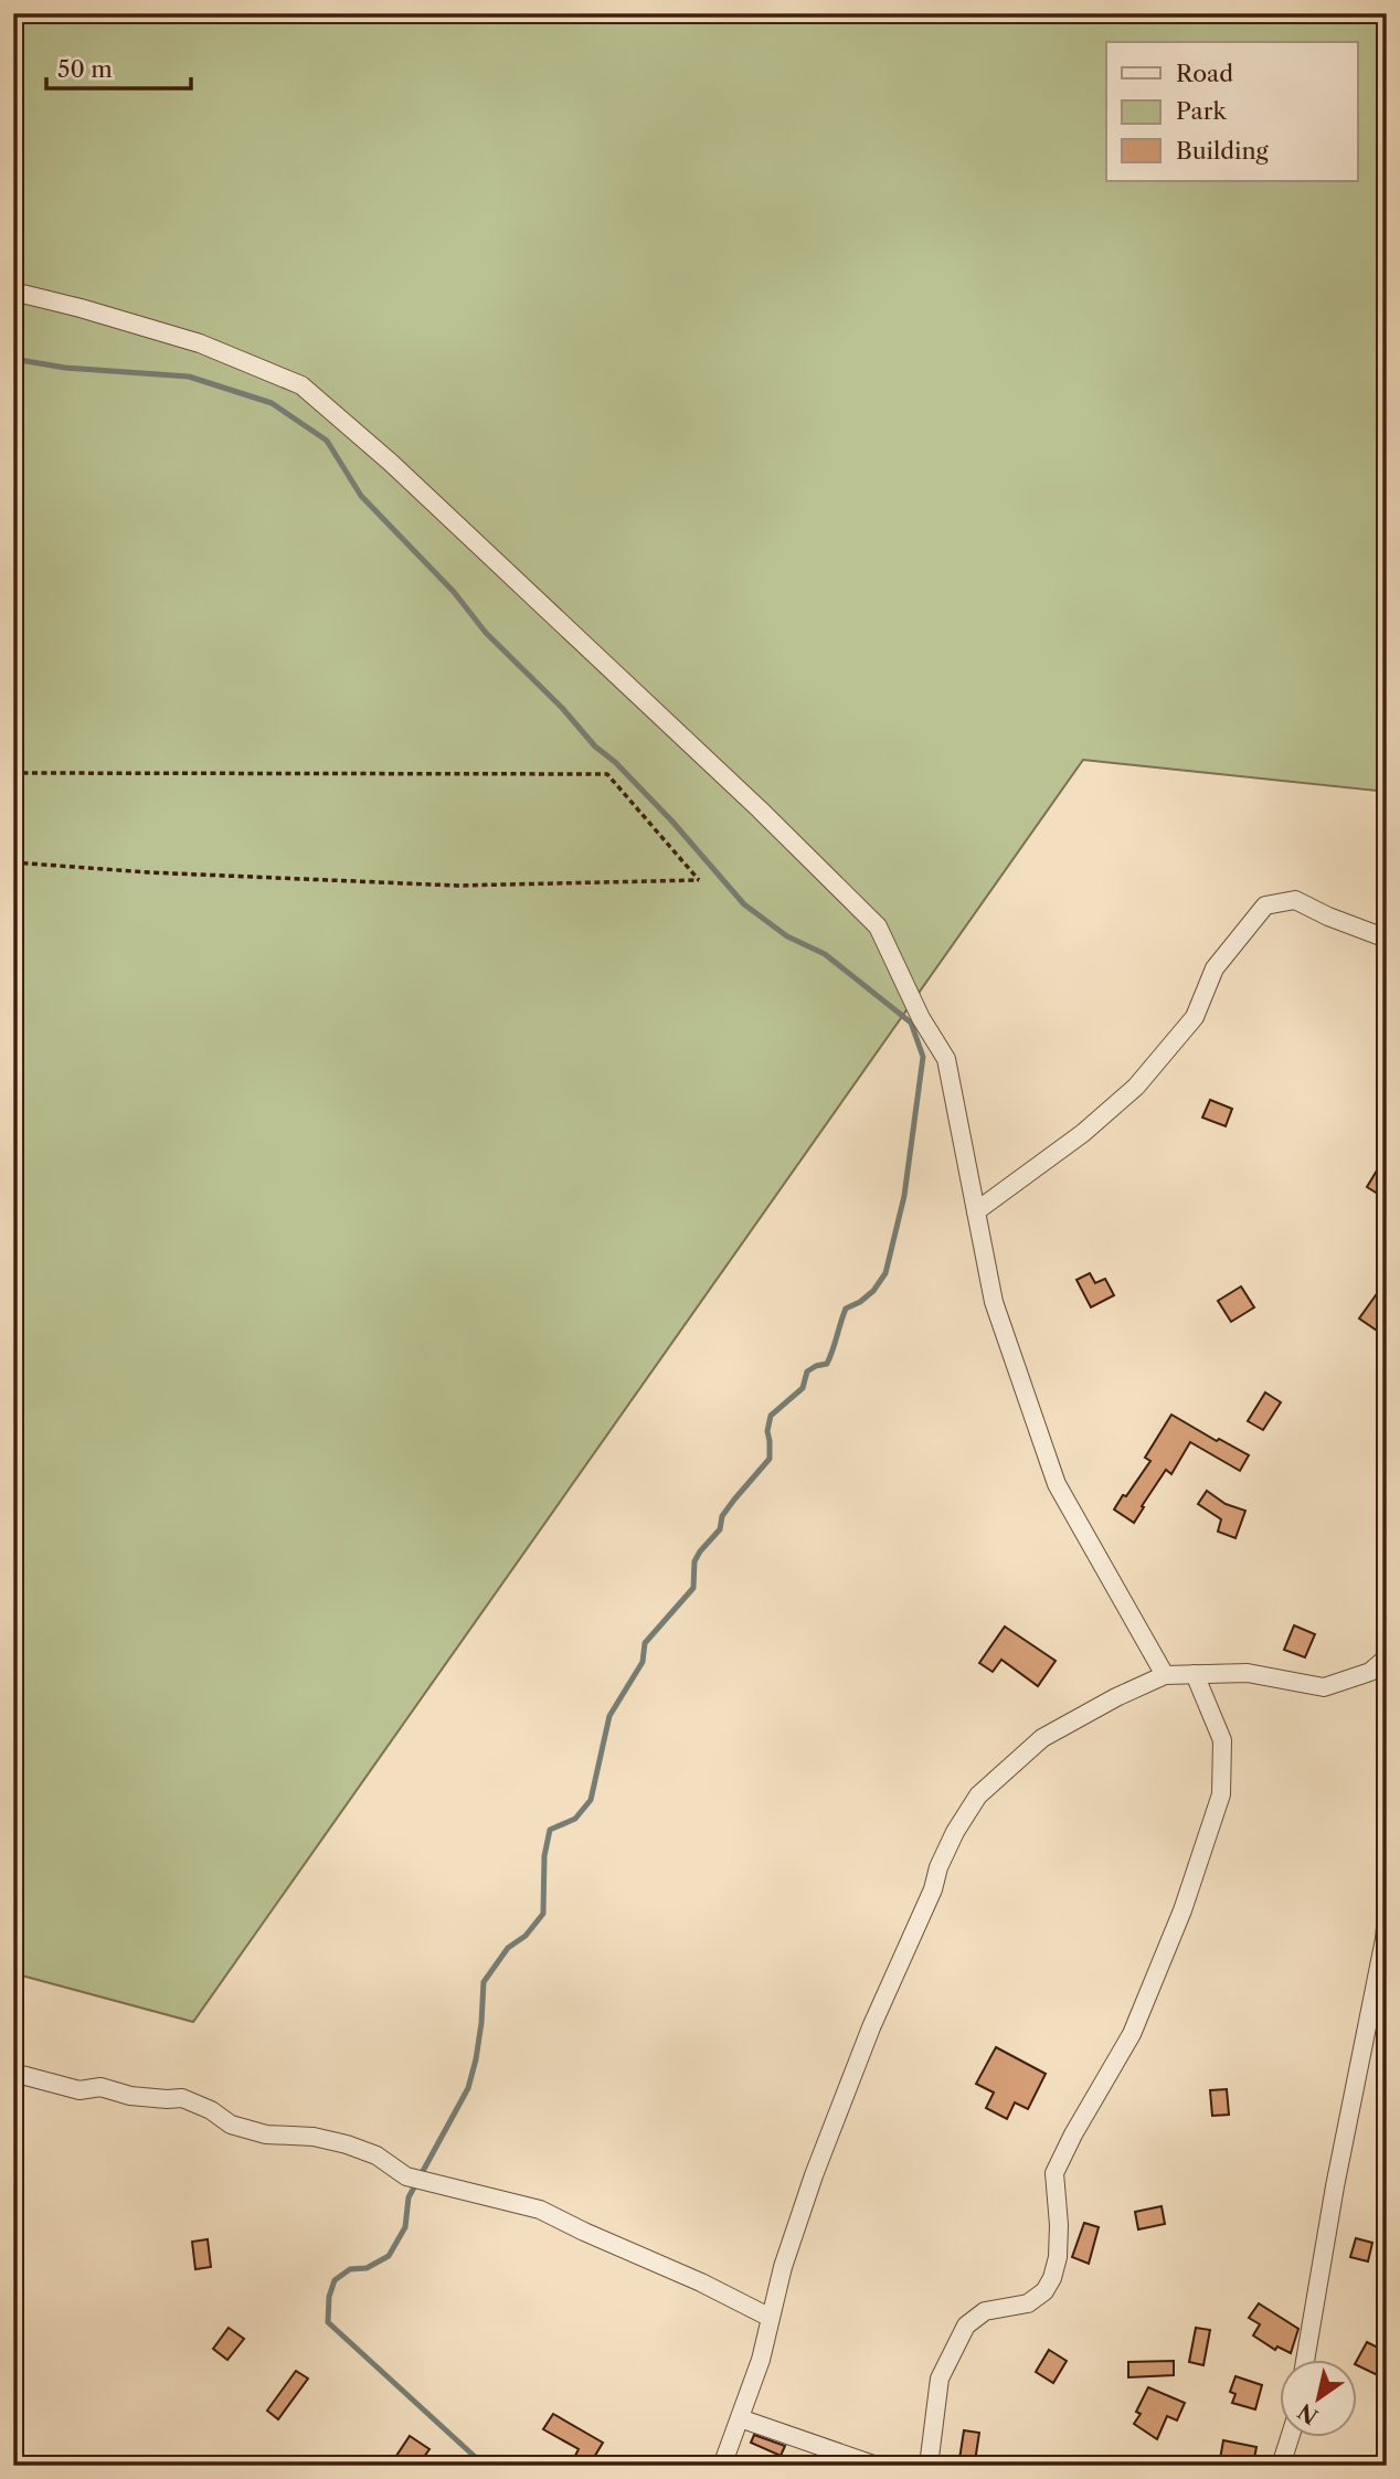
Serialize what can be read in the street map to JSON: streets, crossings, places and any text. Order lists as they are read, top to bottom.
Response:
{
  "legend": ["Road", "Park", "Building"],
  "scale_bar": "50 m",
  "north": "bottom left"
}
